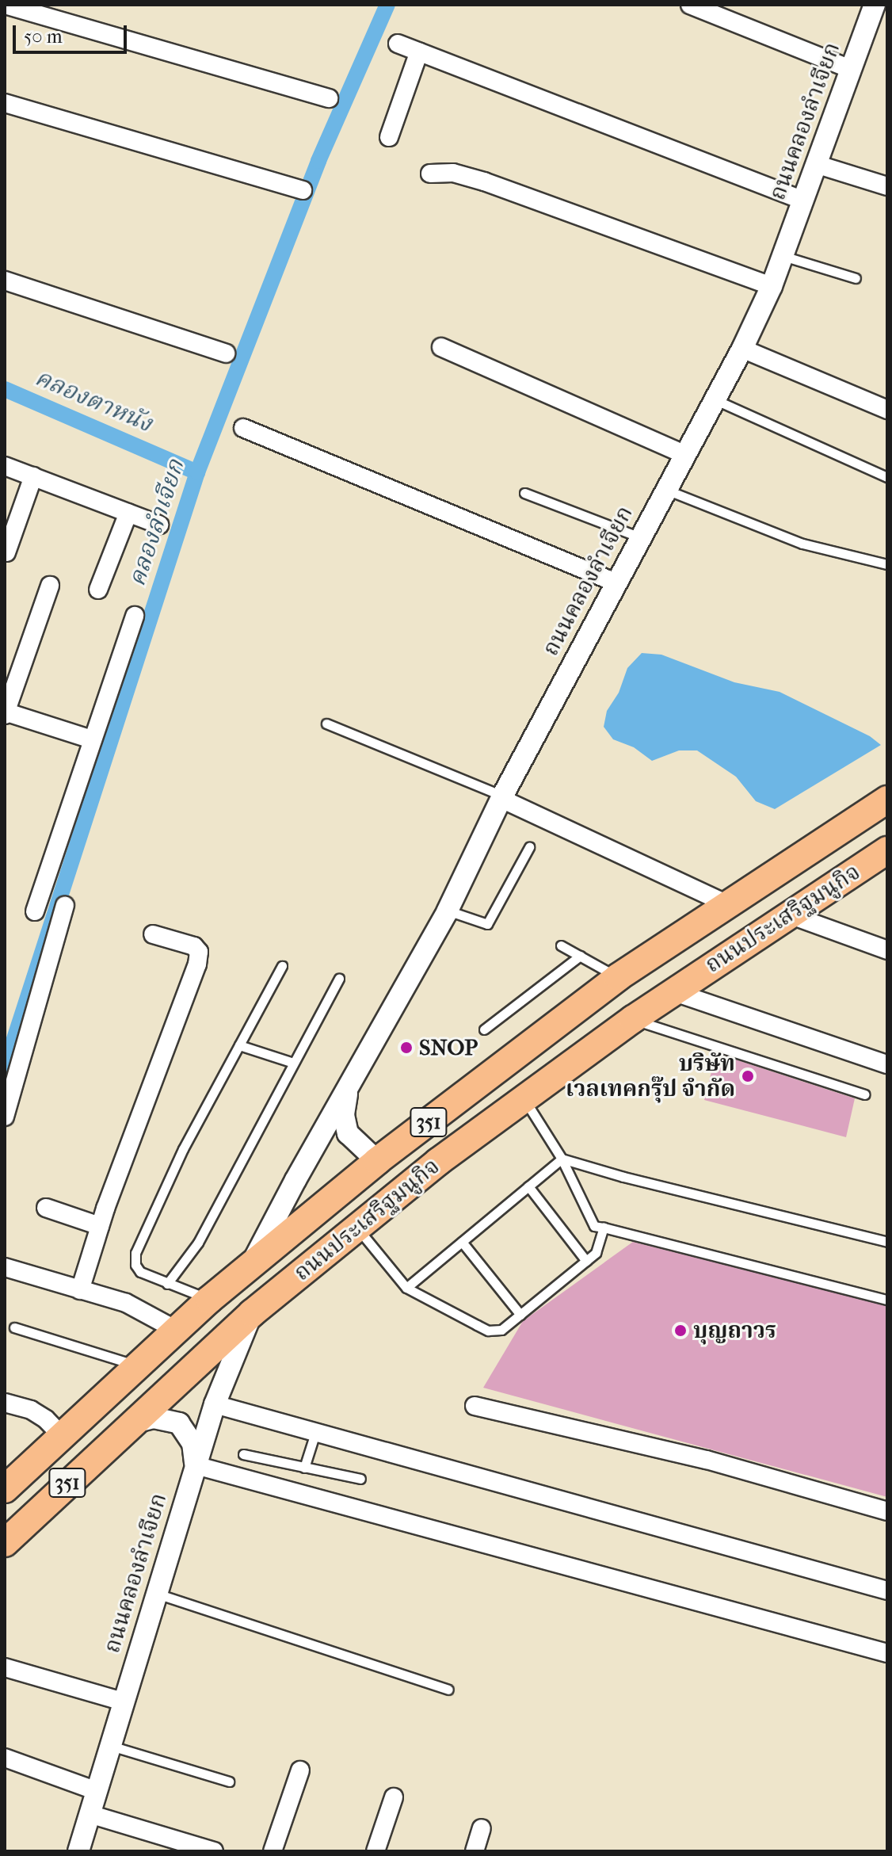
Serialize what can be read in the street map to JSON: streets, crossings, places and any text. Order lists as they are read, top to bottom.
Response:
{
  "streets": {
    "main road": ["ถนนประเสริฐมนูกิจ", "351"],
    "street": ["ถนนคลองลำเจียก"]
  },
  "crossings": [
    ["ถนนคลองลำเจียก", "ถนนประเสริฐมนูกิจ"]
  ],
  "water": ["คลองตาหนัง", "คลองลำเจียก"],
  "places": ["SNOP", "บริษัท เวลเทคกรุ๊ป จำกัด", "บุญถาวร"],
  "scale_bar": "50 m"
}
